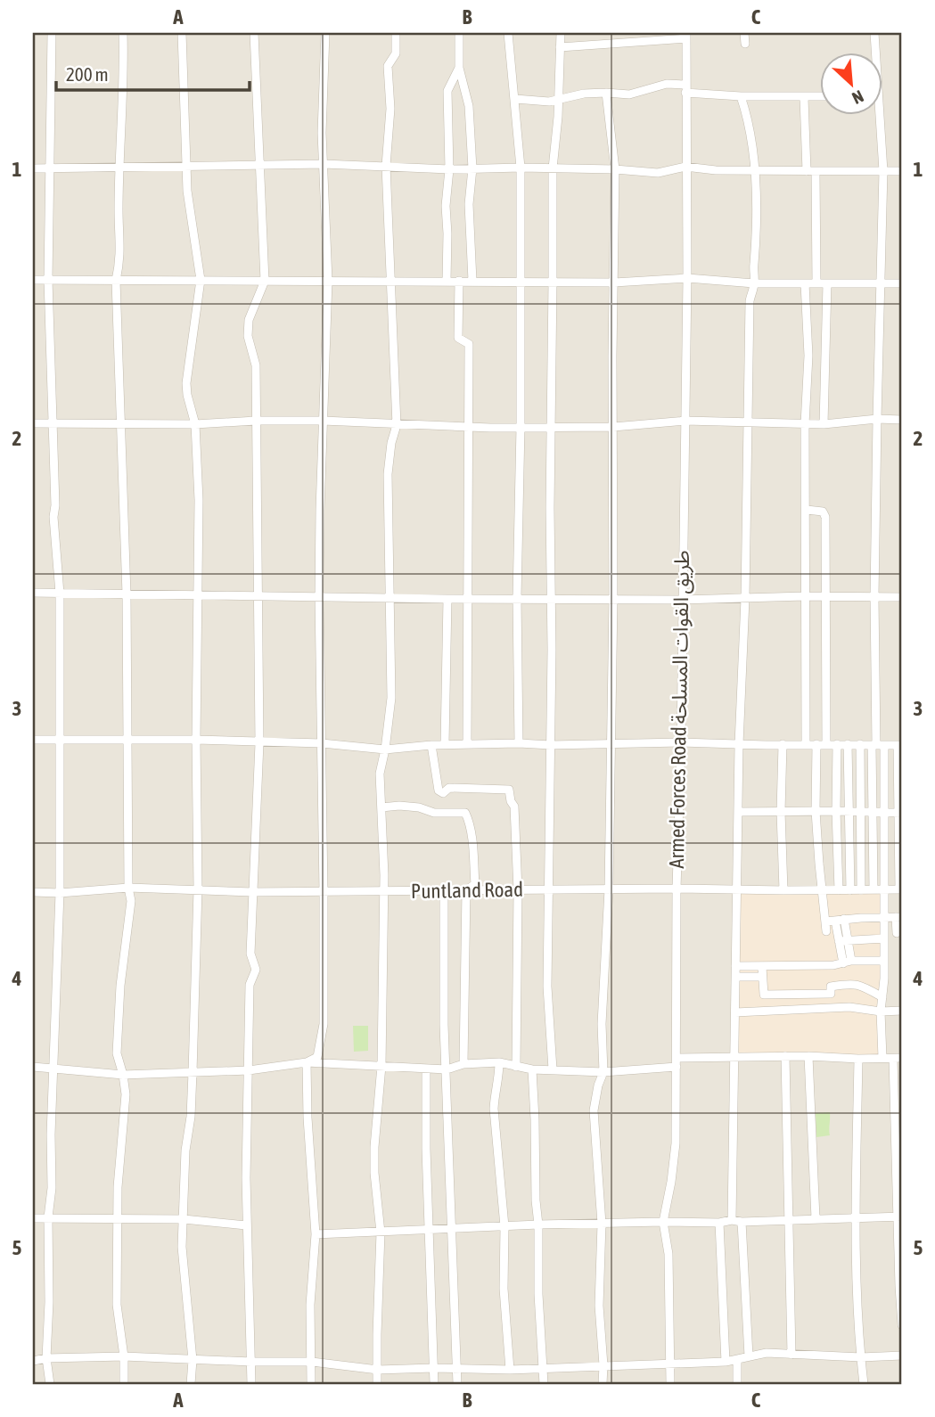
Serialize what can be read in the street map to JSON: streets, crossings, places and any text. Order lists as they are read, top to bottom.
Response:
{
  "streets": {
    "street": ["Armed Forces Road طريق القوات المسلحة", "Puntland Road"]
  },
  "crossings": [
    ["Armed Forces Road طريق القوات المسلحة", "Puntland Road"]
  ],
  "scale_bar": "200 m",
  "north": "bottom right",
  "grid": {
    "columns": ["A", "B", "C"],
    "rows": [
      "1",
      "2",
      "3",
      "4",
      "5"
    ]
  }
}
